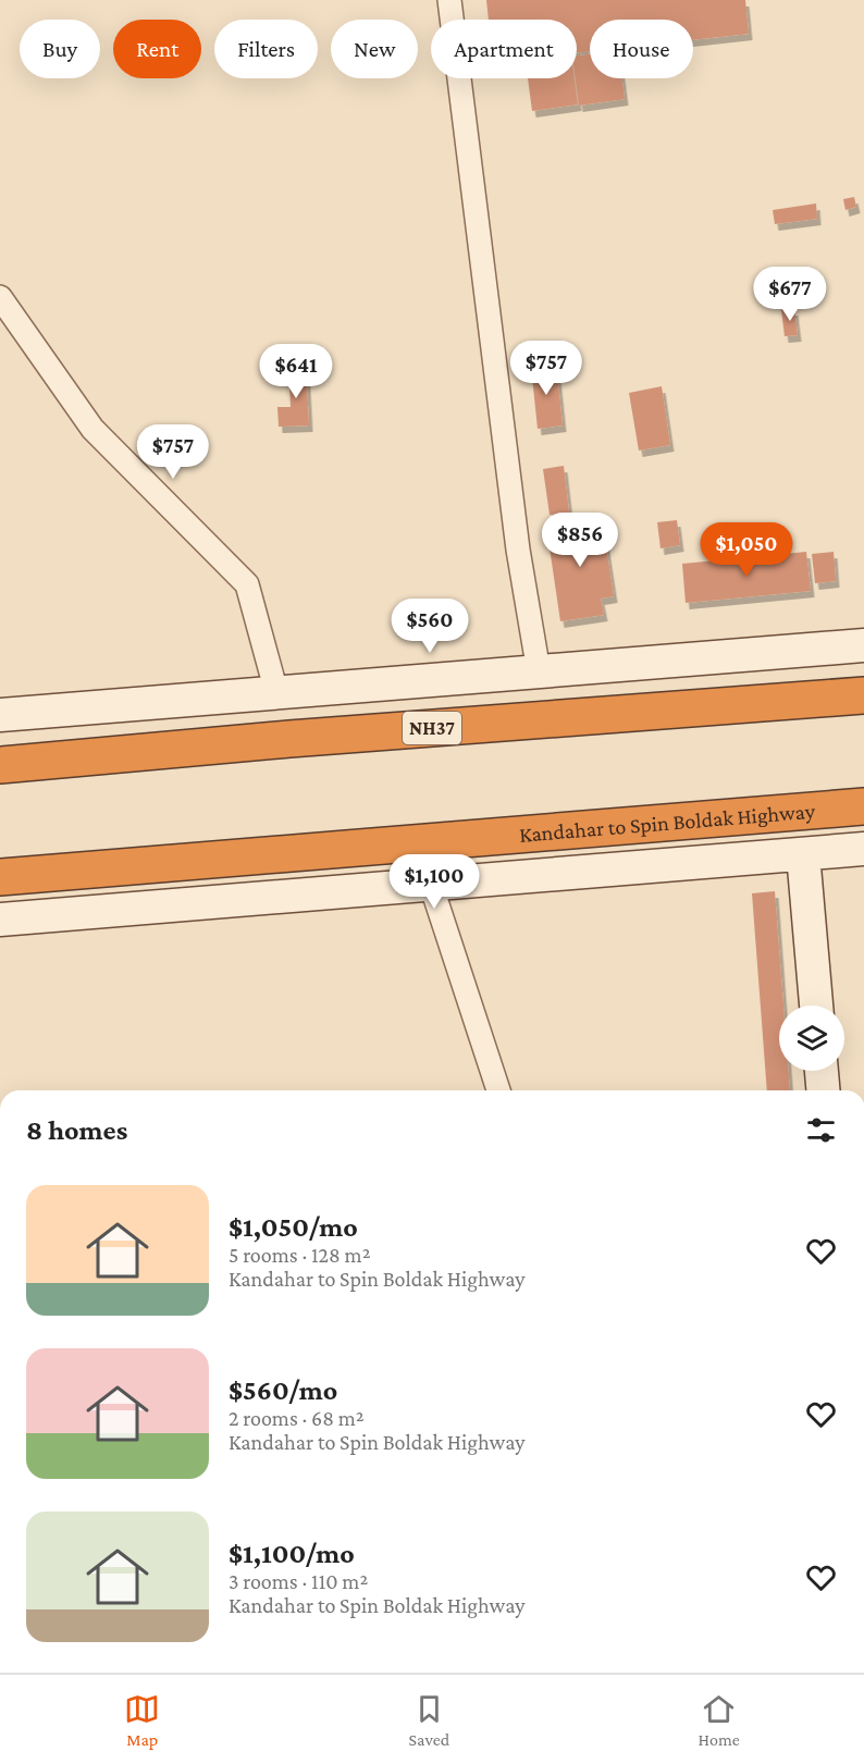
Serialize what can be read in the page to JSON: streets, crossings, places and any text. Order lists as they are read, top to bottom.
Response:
{
  "streets": {
    "highway": ["NH37", "Kandahar to Spin Boldak Highway"]
  },
  "page": {
    "chip": [
      "Buy",
      "Rent",
      "Filters",
      "New",
      "Apartment",
      "House"
    ],
    "price": [
      "$677",
      "$757",
      "$641",
      "$757",
      "$856",
      "$1,050",
      "$560",
      "$1,100"
    ],
    "heading": "8 homes",
    "list": [
      {
        "name": "$1,050/mo",
        "note": "5 rooms · 128 m² · Kandahar to Spin Boldak Highway"
      },
      {
        "name": "$560/mo",
        "note": "2 rooms · 68 m² · Kandahar to Spin Boldak Highway"
      },
      {
        "name": "$1,100/mo",
        "note": "3 rooms · 110 m² · Kandahar to Spin Boldak Highway"
      }
    ],
    "tabs": ["Map", "Saved", "Home"]
  }
}
